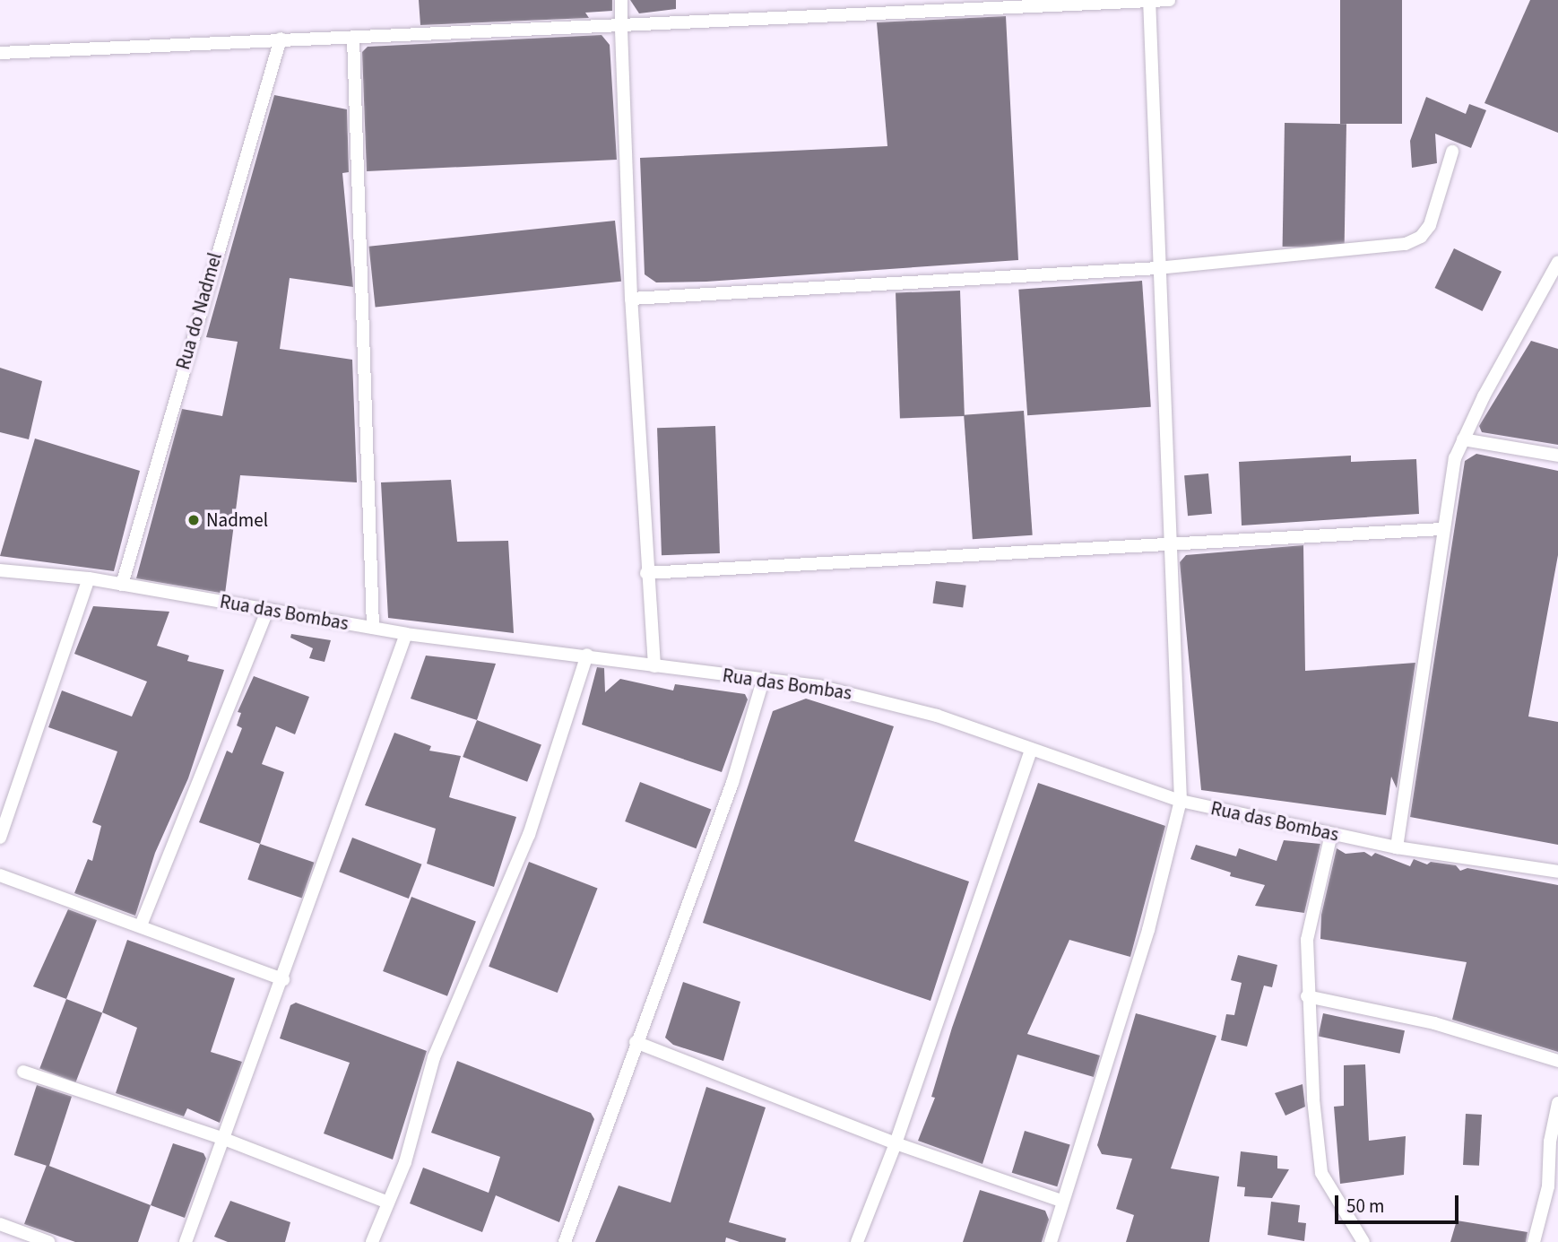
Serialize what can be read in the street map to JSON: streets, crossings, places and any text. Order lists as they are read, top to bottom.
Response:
{
  "streets": {
    "street": ["Rua do Nadmel", "Rua das Bombas"]
  },
  "crossings": [
    ["Rua do Nadmel", "Rua das Bombas"]
  ],
  "places": ["Nadmel"],
  "scale_bar": "50 m"
}
